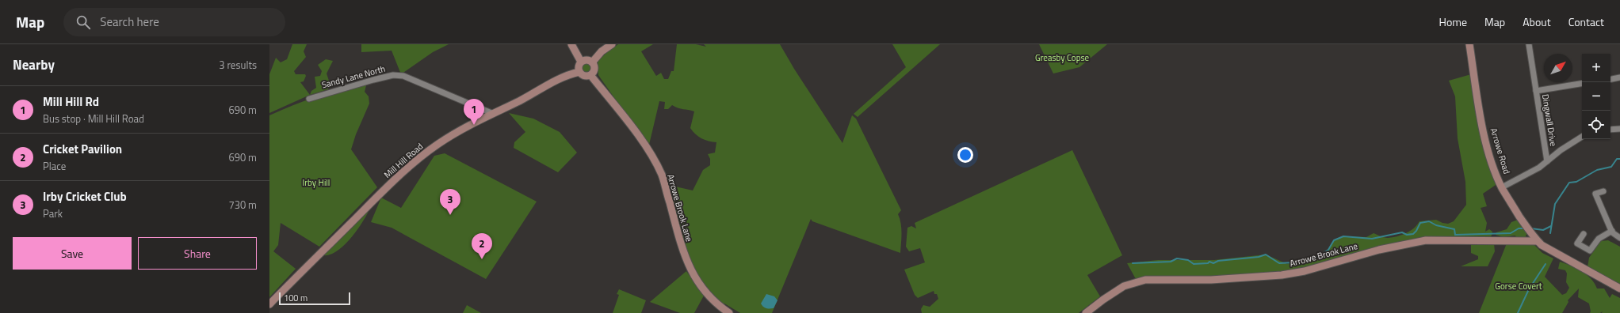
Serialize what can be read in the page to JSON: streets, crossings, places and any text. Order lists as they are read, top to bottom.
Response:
{
  "streets": {
    "street": [
      "Sandy Lane North",
      "Dingwall Drive",
      "Arrowe Road",
      "Mill Hill Road",
      "Arrowe Brook Lane"
    ]
  },
  "crossings": [
    ["Sandy Lane North", "Mill Hill Road"],
    ["Arrowe Road", "Arrowe Brook Lane"],
    ["Mill Hill Road", "Arrowe Brook Lane"]
  ],
  "parks": ["Greasby Copse", "Irby Hill", "Gorse Covert"],
  "scale_bar": "100 m",
  "north": "top right",
  "page": {
    "header": "Map",
    "search": "Search here",
    "nav": [
      "Home",
      "Map",
      "About",
      "Contact"
    ],
    "heading": ["Nearby", "3 results"],
    "map_buttons": ["+", "−"],
    "list": [
      {
        "mark": "1",
        "name": "Mill Hill Rd",
        "note": "Bus stop · Mill Hill Road",
        "value": "690 m"
      },
      {
        "mark": "2",
        "name": "Cricket Pavilion",
        "note": "Place",
        "value": "690 m"
      },
      {
        "mark": "3",
        "name": "Irby Cricket Club",
        "note": "Park",
        "value": "730 m"
      }
    ],
    "pins": ["1", "3", "2"],
    "buttons": ["Save", "Share"],
    "scale": "100 m"
  }
}
